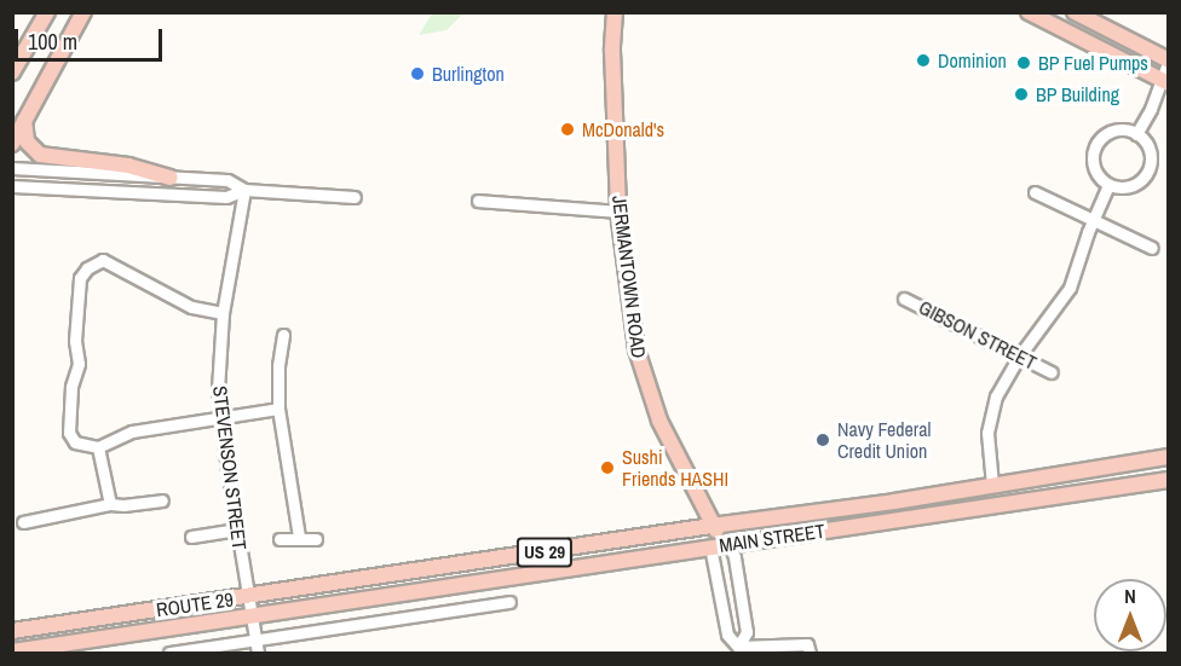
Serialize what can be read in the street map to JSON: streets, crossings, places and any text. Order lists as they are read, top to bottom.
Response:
{
  "streets": {
    "main road": [
      "JERMANTOWN ROAD",
      "MAIN STREET",
      "US 29",
      "ROUTE 29"
    ],
    "street": ["GIBSON STREET", "STEVENSON STREET"]
  },
  "crossings": [
    ["JERMANTOWN ROAD", "MAIN STREET"],
    ["STEVENSON STREET", "ROUTE 29"],
    ["MAIN STREET", "ROUTE 29"]
  ],
  "places": [
    "Dominion",
    "BP Fuel Pumps",
    "Burlington",
    "BP Building",
    "McDonald's",
    "Navy Federal Credit Union",
    "Sushi Friends HASHI"
  ],
  "scale_bar": "100 m",
  "north": "top"
}
